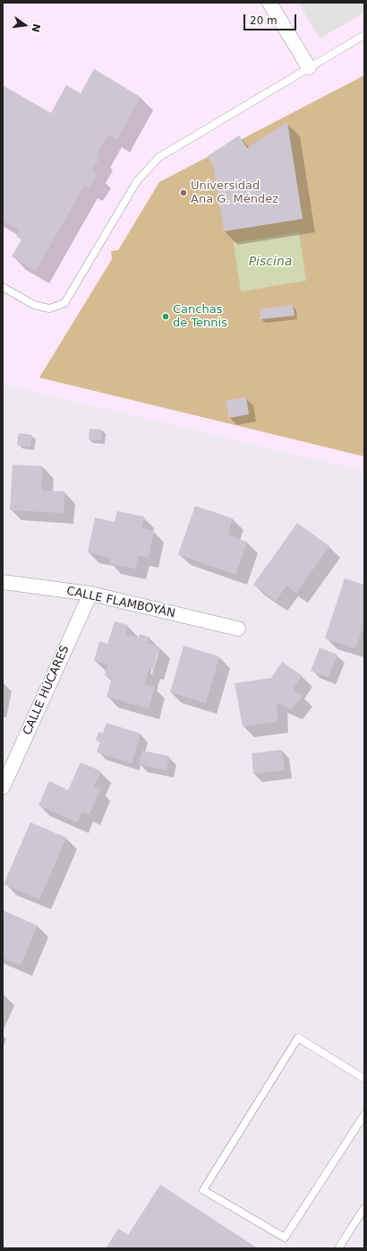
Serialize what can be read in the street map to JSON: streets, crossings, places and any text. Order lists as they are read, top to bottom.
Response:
{
  "streets": {
    "street": ["CALLE FLAMBOYÁN", "CALLE HÚCARES"]
  },
  "crossings": [
    ["CALLE FLAMBOYÁN", "CALLE HÚCARES"]
  ],
  "water": ["Piscina"],
  "places": ["Universidad Ana G. Méndez", "Canchas de Tennis"],
  "scale_bar": "20 m",
  "north": "right"
}
